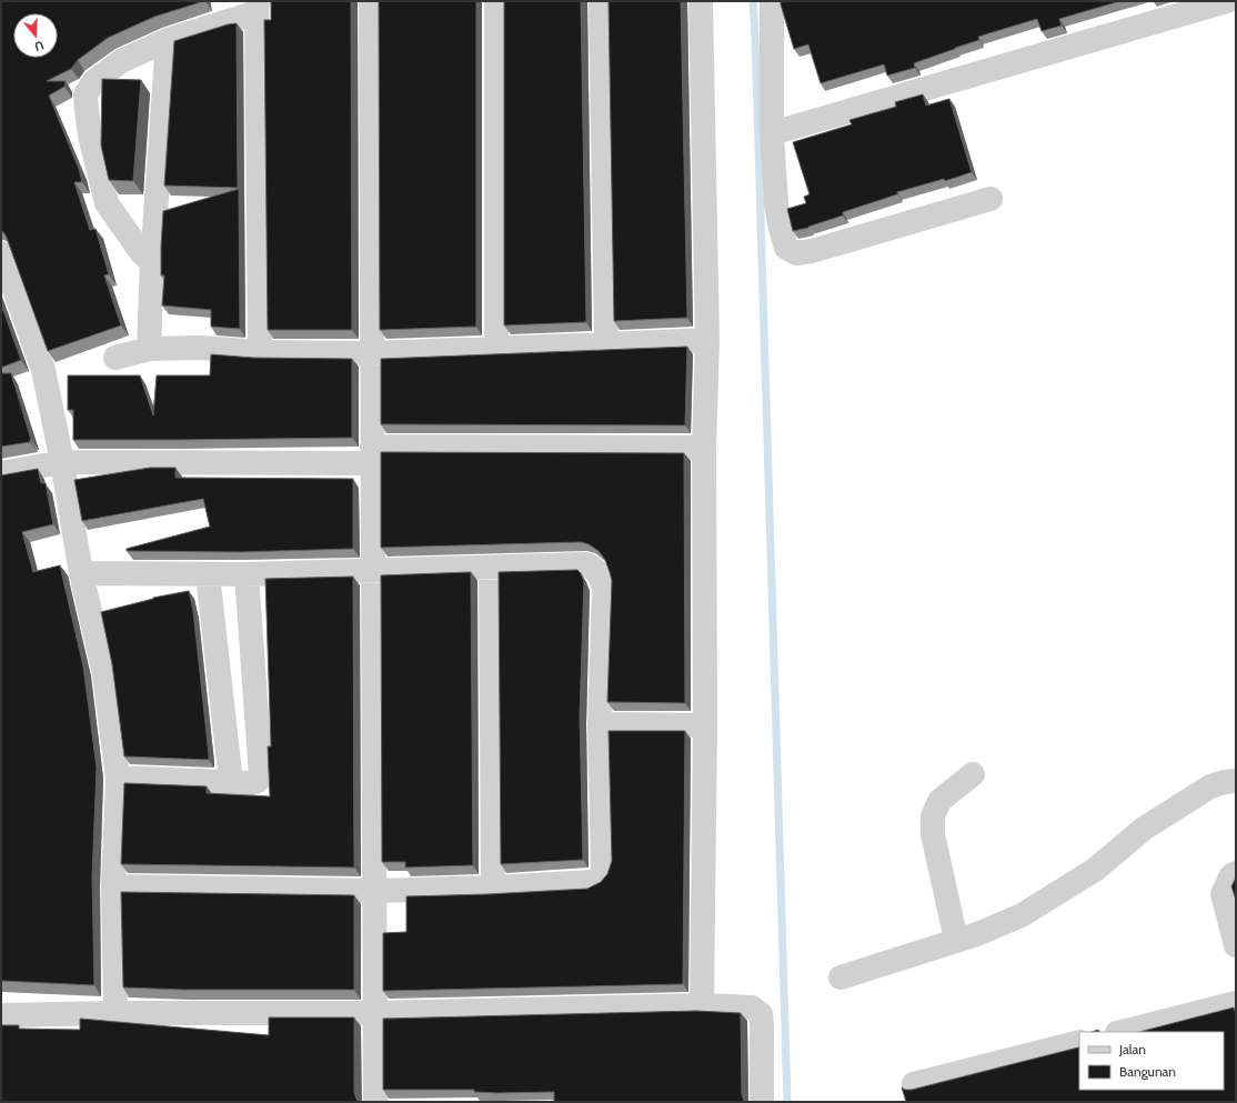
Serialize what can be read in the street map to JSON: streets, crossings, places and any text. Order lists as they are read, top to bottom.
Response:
{
  "legend": ["Jalan", "Bangunan"],
  "north": "bottom"
}
